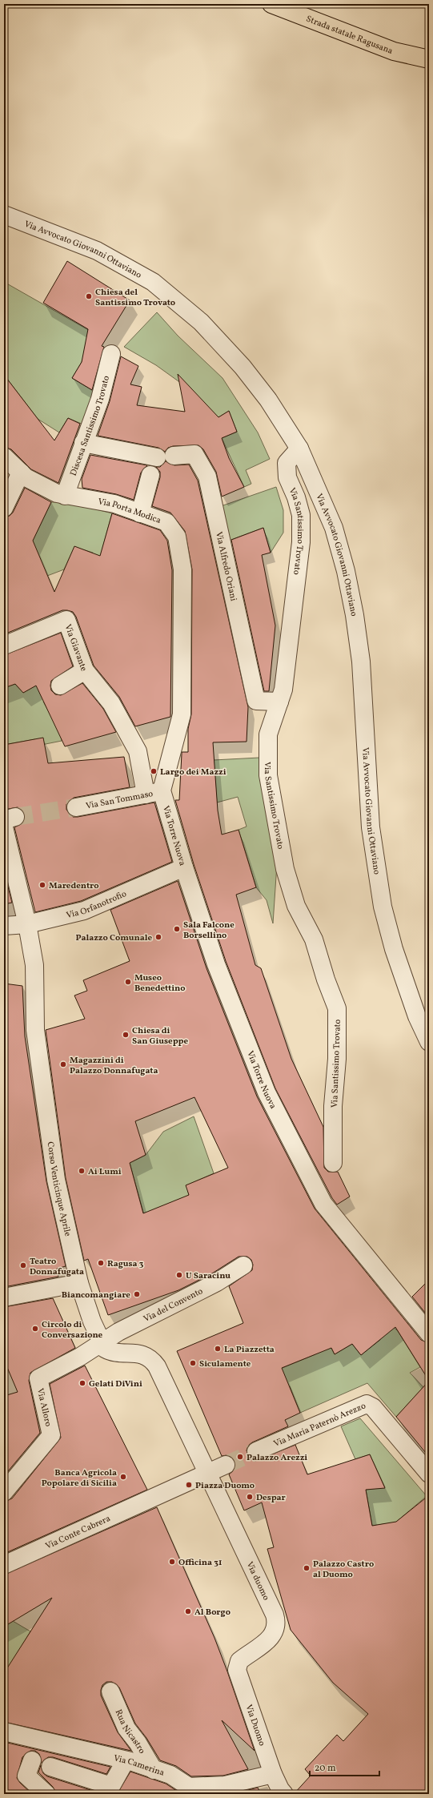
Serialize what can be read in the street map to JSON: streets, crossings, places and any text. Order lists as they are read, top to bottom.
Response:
{
  "streets": {
    "main road": ["Strada statale Ragusana"],
    "street": [
      "Via Avvocato Giovanni Ottaviano",
      "Discesa Santissimo Trovato",
      "Via Porta Modica",
      "Via Santissimo Trovato",
      "Via Alfredo Oriani",
      "Via Giavante",
      "Via San Tommaso",
      "Via Torre Nuova",
      "Via Orfanotrofio",
      "Corso Venticinque Aprile",
      "Via del Convento",
      "Via Alloro",
      "Via Maria Paternò Arezzo",
      "Via Conte Cabrera",
      "Via duomo",
      "Via Duomo",
      "Rua Nicastro",
      "Via Camerina"
    ]
  },
  "crossings": [
    ["Via Avvocato Giovanni Ottaviano", "Via Santissimo Trovato"],
    ["Discesa Santissimo Trovato", "Via Porta Modica"],
    ["Discesa Santissimo Trovato", "Via Alfredo Oriani"],
    ["Via Porta Modica", "Via Giavante"],
    ["Via Porta Modica", "Via San Tommaso"],
    ["Via Porta Modica", "Via Torre Nuova"],
    ["Via Santissimo Trovato", "Via Alfredo Oriani"],
    ["Via Giavante", "Via San Tommaso"],
    ["Via Giavante", "Via Torre Nuova"],
    ["Via San Tommaso", "Via Torre Nuova"],
    ["Via Torre Nuova", "Via Orfanotrofio"],
    ["Via Orfanotrofio", "Corso Venticinque Aprile"],
    ["Corso Venticinque Aprile", "Via del Convento"],
    ["Corso Venticinque Aprile", "Via Alloro"],
    ["Via del Convento", "Via Alloro"],
    ["Via Conte Cabrera", "Via duomo"],
    ["Via duomo", "Via Duomo"],
    ["Via Duomo", "Via Camerina"],
    ["Rua Nicastro", "Via Camerina"]
  ],
  "places": [
    "Chiesa del Santissimo Trovato",
    "Largo dei Mazzi",
    "Maredentro",
    "Sala Falcone Borsellino",
    "Palazzo Comunale",
    "Museo Benedettino",
    "Chiesa di San Giuseppe",
    "Magazzini di Palazzo Donnafugata",
    "Ai Lumi",
    "Ragusa 3",
    "Teatro Donnafugata",
    "U Saracinu",
    "Biancomangiare",
    "Circolo di Conversazione",
    "La Piazzetta",
    "Siculamente",
    "Gelati DiVini",
    "Palazzo Arezzi",
    "Banca Agricola Popolare di Sicilia",
    "Piazza Duomo",
    "Despar",
    "Officina 31",
    "Palazzo Castro al Duomo",
    "Al Borgo"
  ],
  "scale_bar": "20 m"
}
